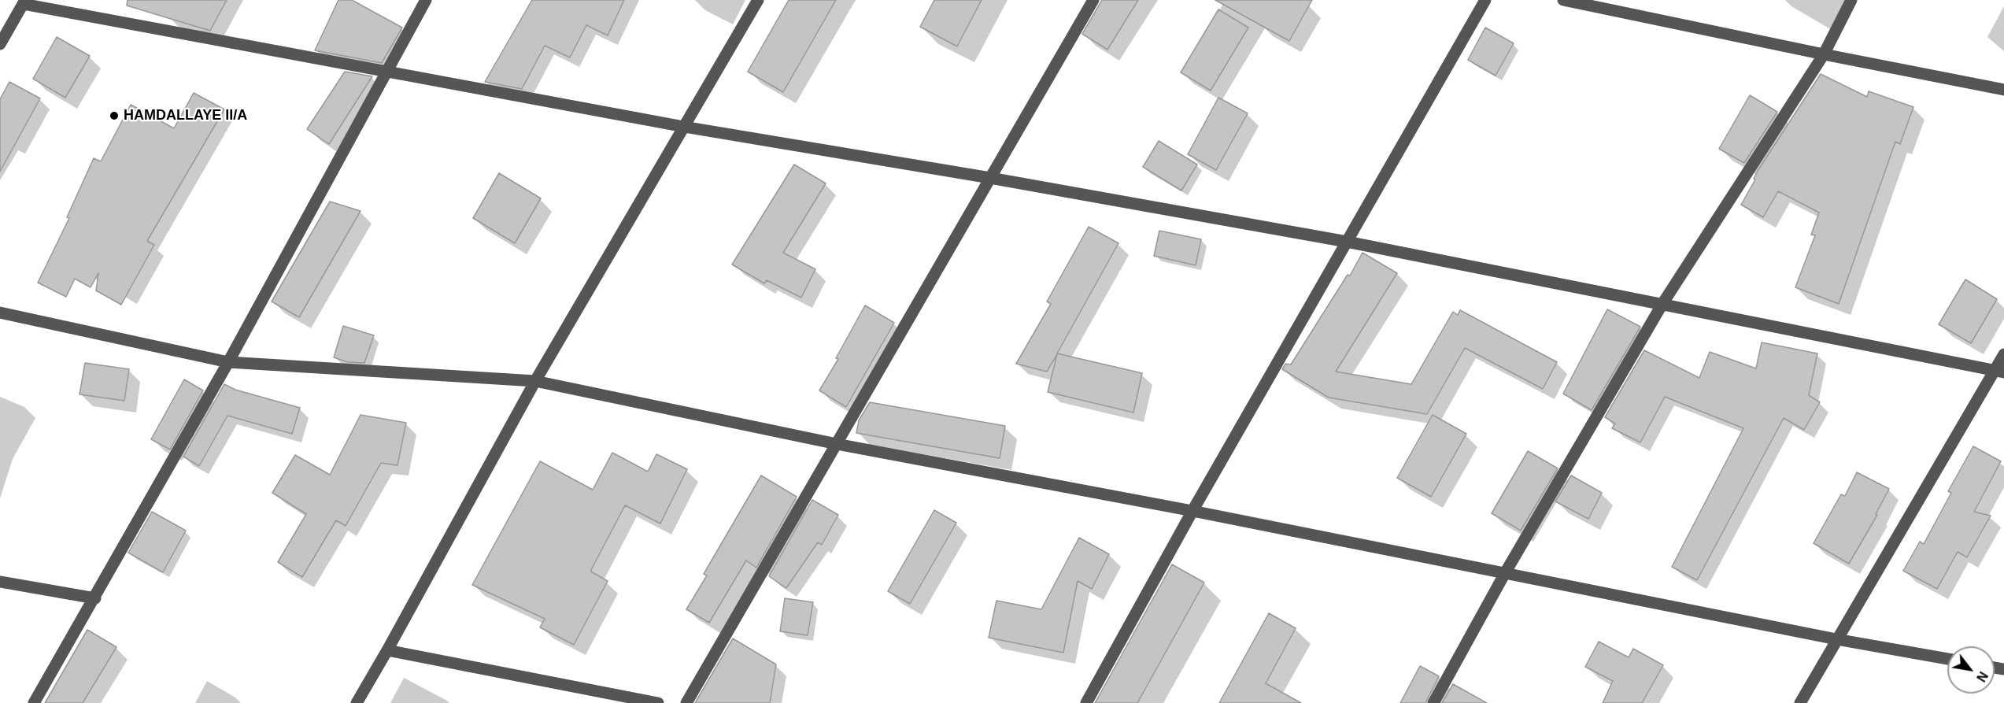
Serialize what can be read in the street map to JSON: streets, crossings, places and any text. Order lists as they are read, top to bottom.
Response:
{
  "places": ["HAMDALLAYE II/A"],
  "north": "bottom right"
}
